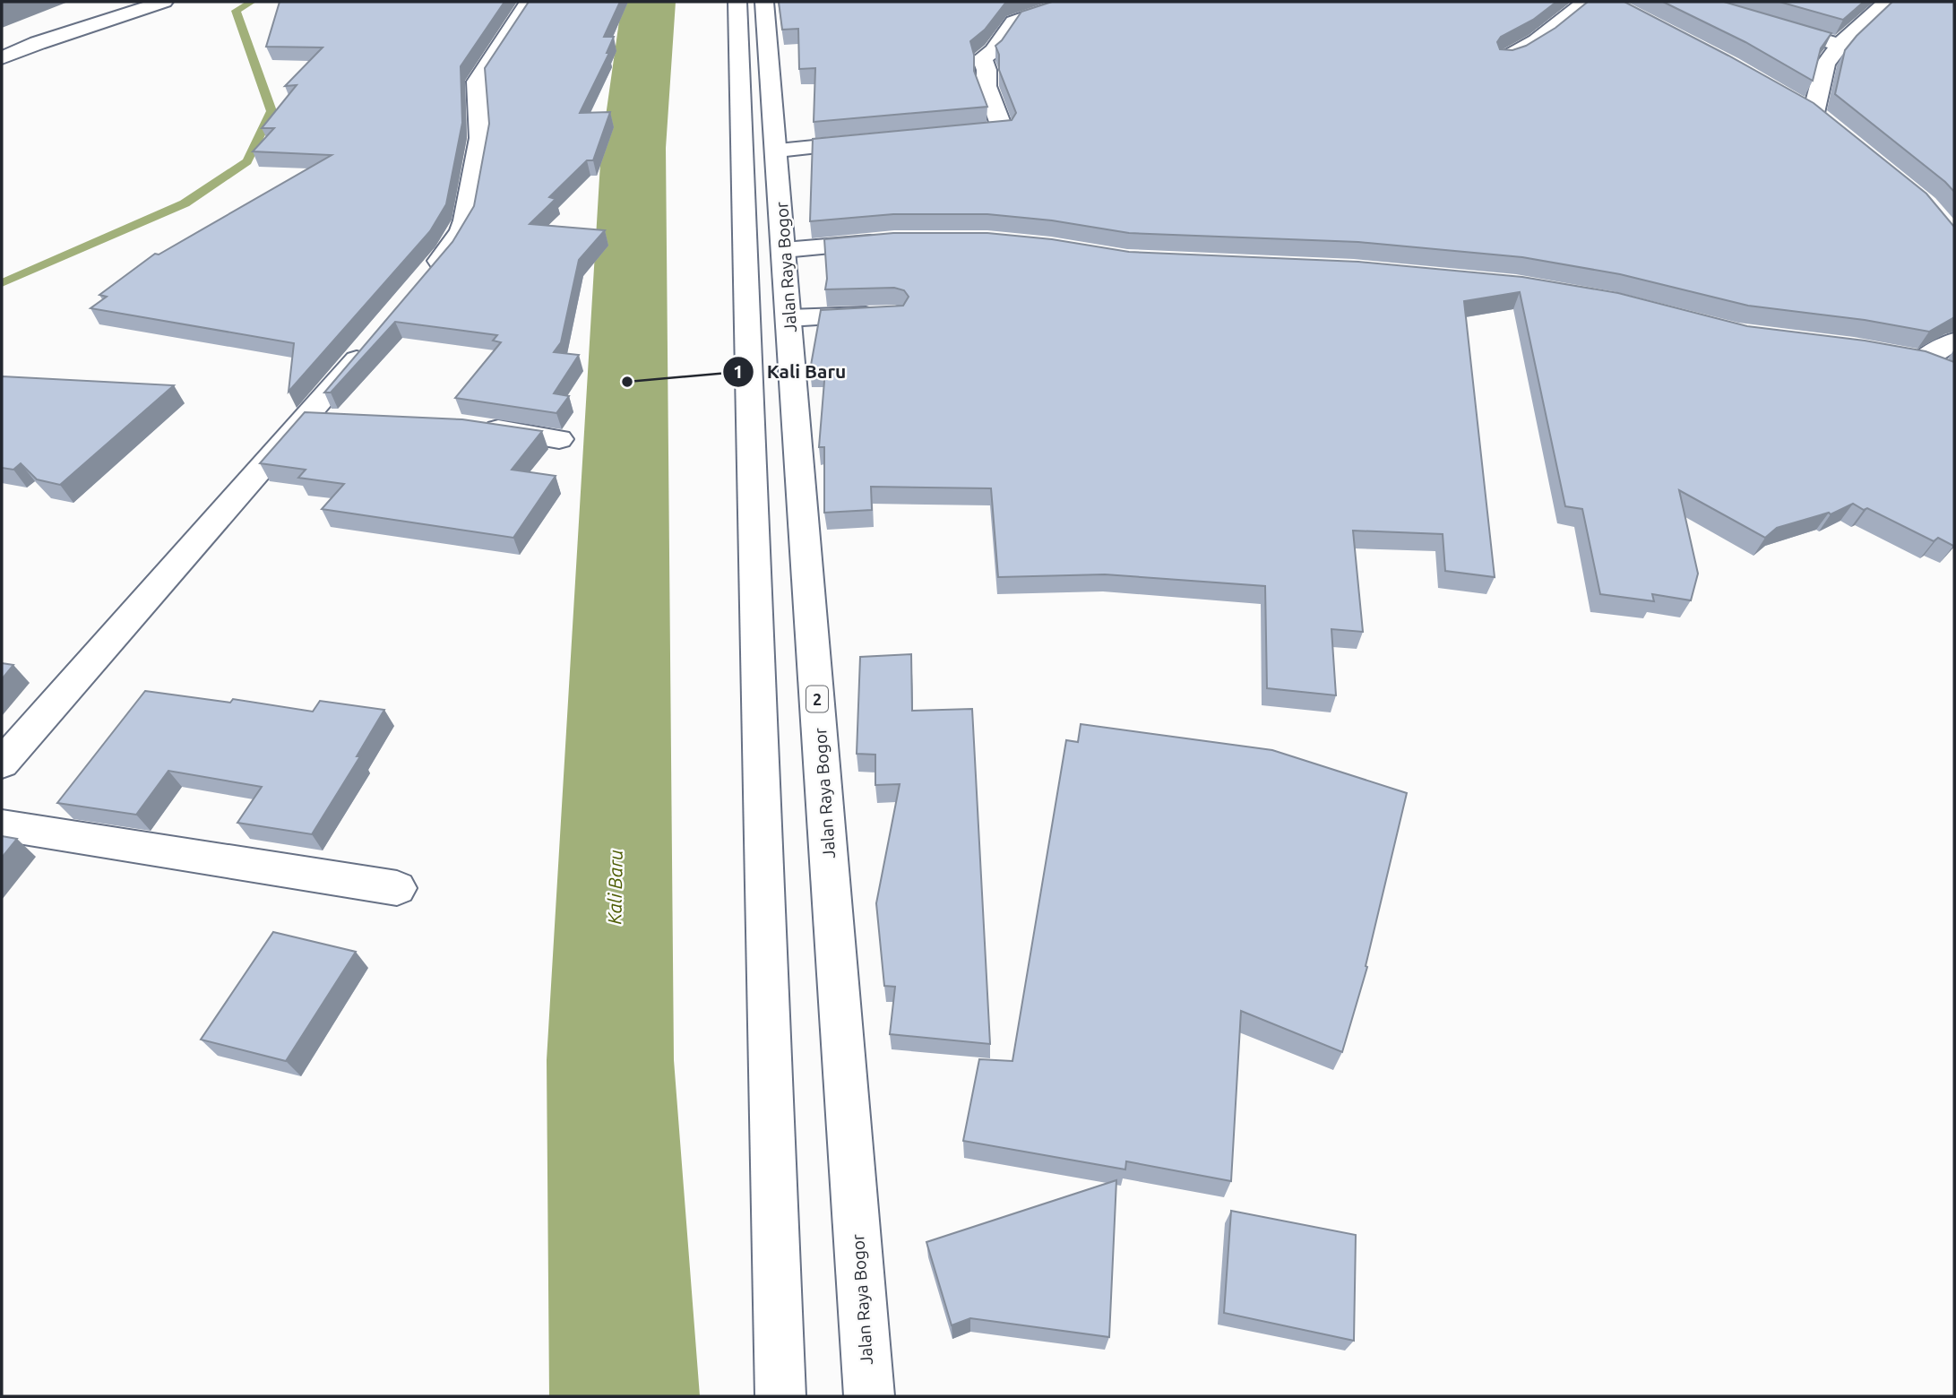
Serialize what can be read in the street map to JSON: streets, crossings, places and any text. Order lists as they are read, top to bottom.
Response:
{
  "streets": {
    "main road": ["Jalan Raya Bogor", "2"]
  },
  "water": ["Kali Baru"],
  "places": ["Kali Baru"]
}
